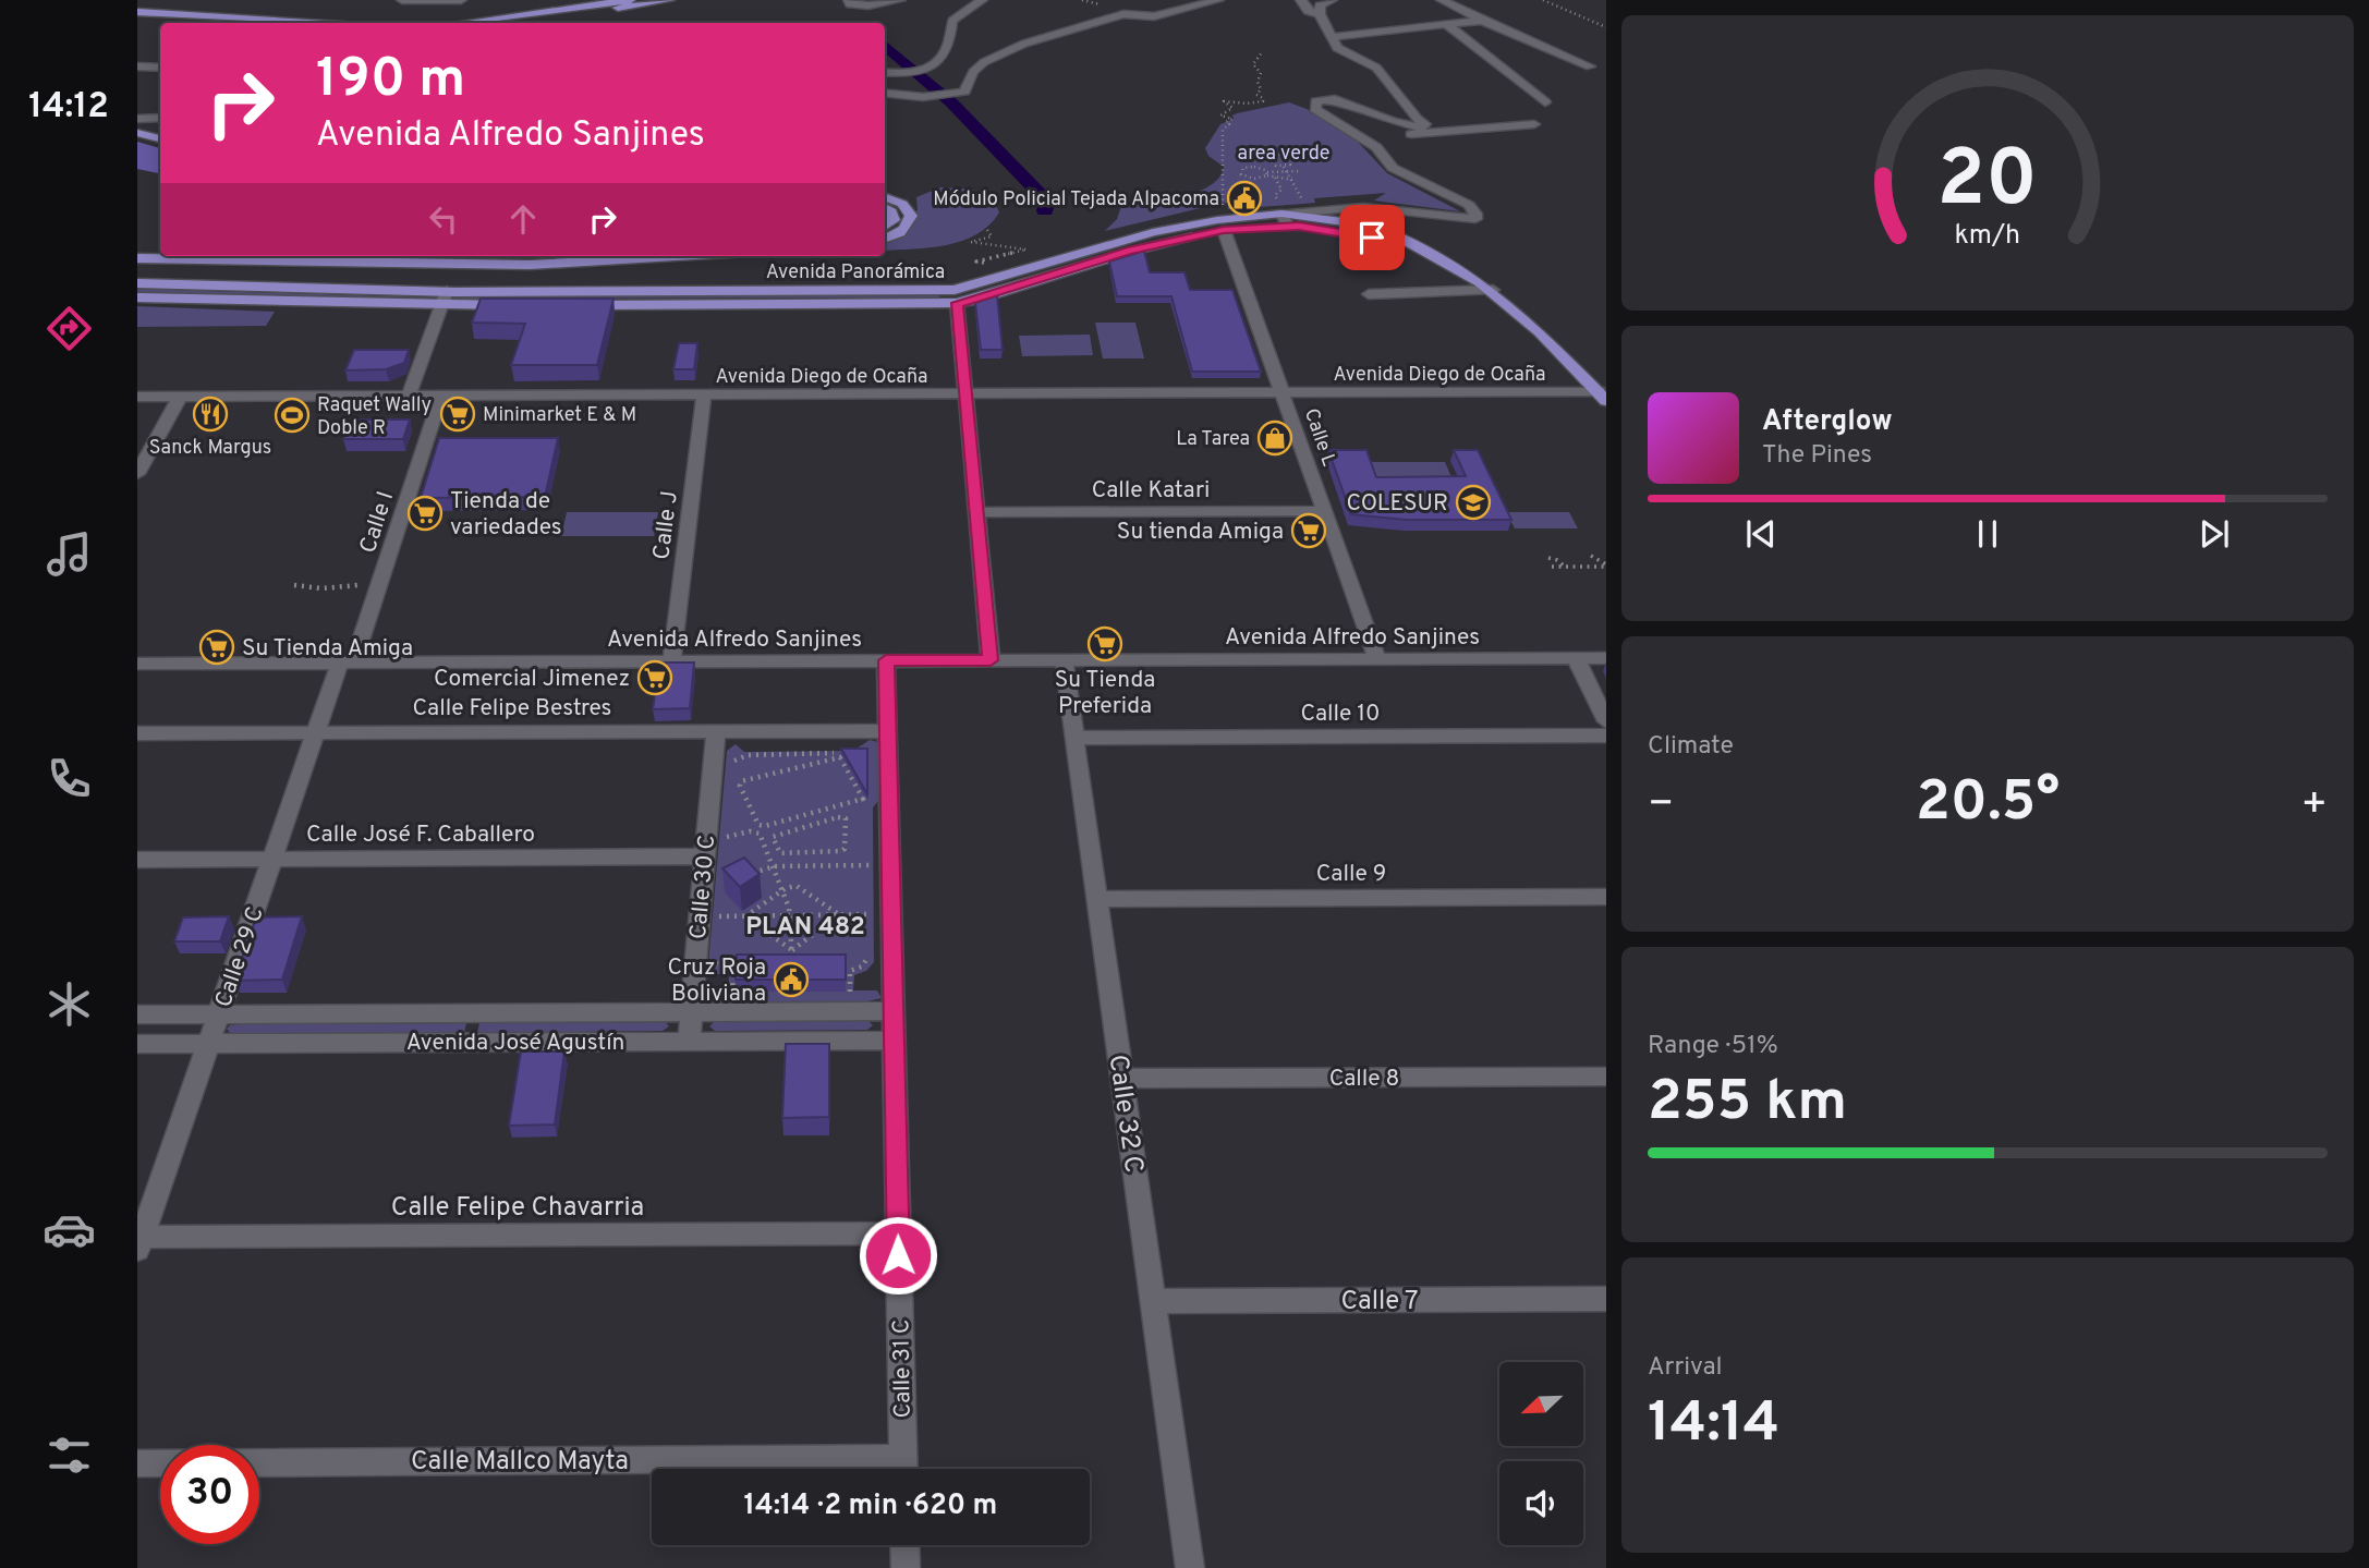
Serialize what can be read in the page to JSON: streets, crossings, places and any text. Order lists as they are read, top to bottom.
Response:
{
  "streets": {
    "main road": ["Avenida Panorámica"],
    "street": [
      "Avenida Diego de Ocaña",
      "Calle L",
      "Calle Katari",
      "Calle I",
      "Calle J",
      "Avenida Alfredo Sanjines",
      "Calle Felipe Bestres",
      "Calle 10",
      "Calle José F. Caballero",
      "Calle 9",
      "Calle 30 C",
      "Calle 29 C",
      "Avenida José Agustín",
      "Calle 8",
      "Calle 32 C",
      "Calle Felipe Chavarria",
      "Calle 7",
      "Calle 31 C",
      "Calle Mallco Mayta"
    ]
  },
  "crossings": [
    ["Avenida Panorámica", "Calle L"],
    ["Avenida Diego de Ocaña", "Calle L"],
    ["Avenida Diego de Ocaña", "Calle I"],
    ["Avenida Diego de Ocaña", "Calle J"],
    ["Calle L", "Calle Katari"],
    ["Calle L", "Avenida Alfredo Sanjines"],
    ["Calle I", "Avenida Alfredo Sanjines"],
    ["Calle I", "Calle 29 C"],
    ["Calle J", "Avenida Alfredo Sanjines"],
    ["Avenida Alfredo Sanjines", "Calle 29 C"],
    ["Avenida Alfredo Sanjines", "Calle 32 C"],
    ["Avenida Alfredo Sanjines", "Calle 31 C"],
    ["Calle Felipe Bestres", "Calle 30 C"],
    ["Calle Felipe Bestres", "Calle 29 C"],
    ["Calle Felipe Bestres", "Calle 31 C"],
    ["Calle 10", "Calle 32 C"],
    ["Calle José F. Caballero", "Calle 30 C"],
    ["Calle José F. Caballero", "Calle 29 C"],
    ["Calle 9", "Calle 32 C"],
    ["Calle 30 C", "Avenida José Agustín"],
    ["Calle 29 C", "Avenida José Agustín"],
    ["Calle 29 C", "Calle Felipe Chavarria"],
    ["Avenida José Agustín", "Calle 31 C"],
    ["Calle 8", "Calle 32 C"],
    ["Calle 32 C", "Calle 7"],
    ["Calle Felipe Chavarria", "Calle 31 C"]
  ],
  "districts": ["PLAN 482"],
  "parks": ["area verde"],
  "places": {
    "public building": ["Módulo Policial Tejada Alpacoma", "Cruz Roja Boliviana"],
    "restaurant": ["Sanck Margus"],
    "supermarket": [
      "Minimarket E & M",
      "Tienda de variedades",
      "Su tienda Amiga",
      "Su Tienda Preferida",
      "Su Tienda Amiga",
      "Comercial Jimenez"
    ],
    "sports": ["Raquet Wally Doble R"],
    "shop": ["La Tarea"],
    "school or university": ["COLESUR"]
  },
  "north": "bottom left",
  "page": {
    "tabs": "14:12",
    "turn": ["190 m", "Avenida Alfredo Sanjines"],
    "song": ["Afterglow", "The Pines"],
    "tile": [
      "Climate",
      ["Range · 51%", "255 km"],
      ["Arrival", "14:14"]
    ],
    "heat": ["−", "20.5°", "+"],
    "limit": "30",
    "trip": "14:14 · 2 min · 620 m",
    "gauge": ["20", "km/h"]
  }
}
